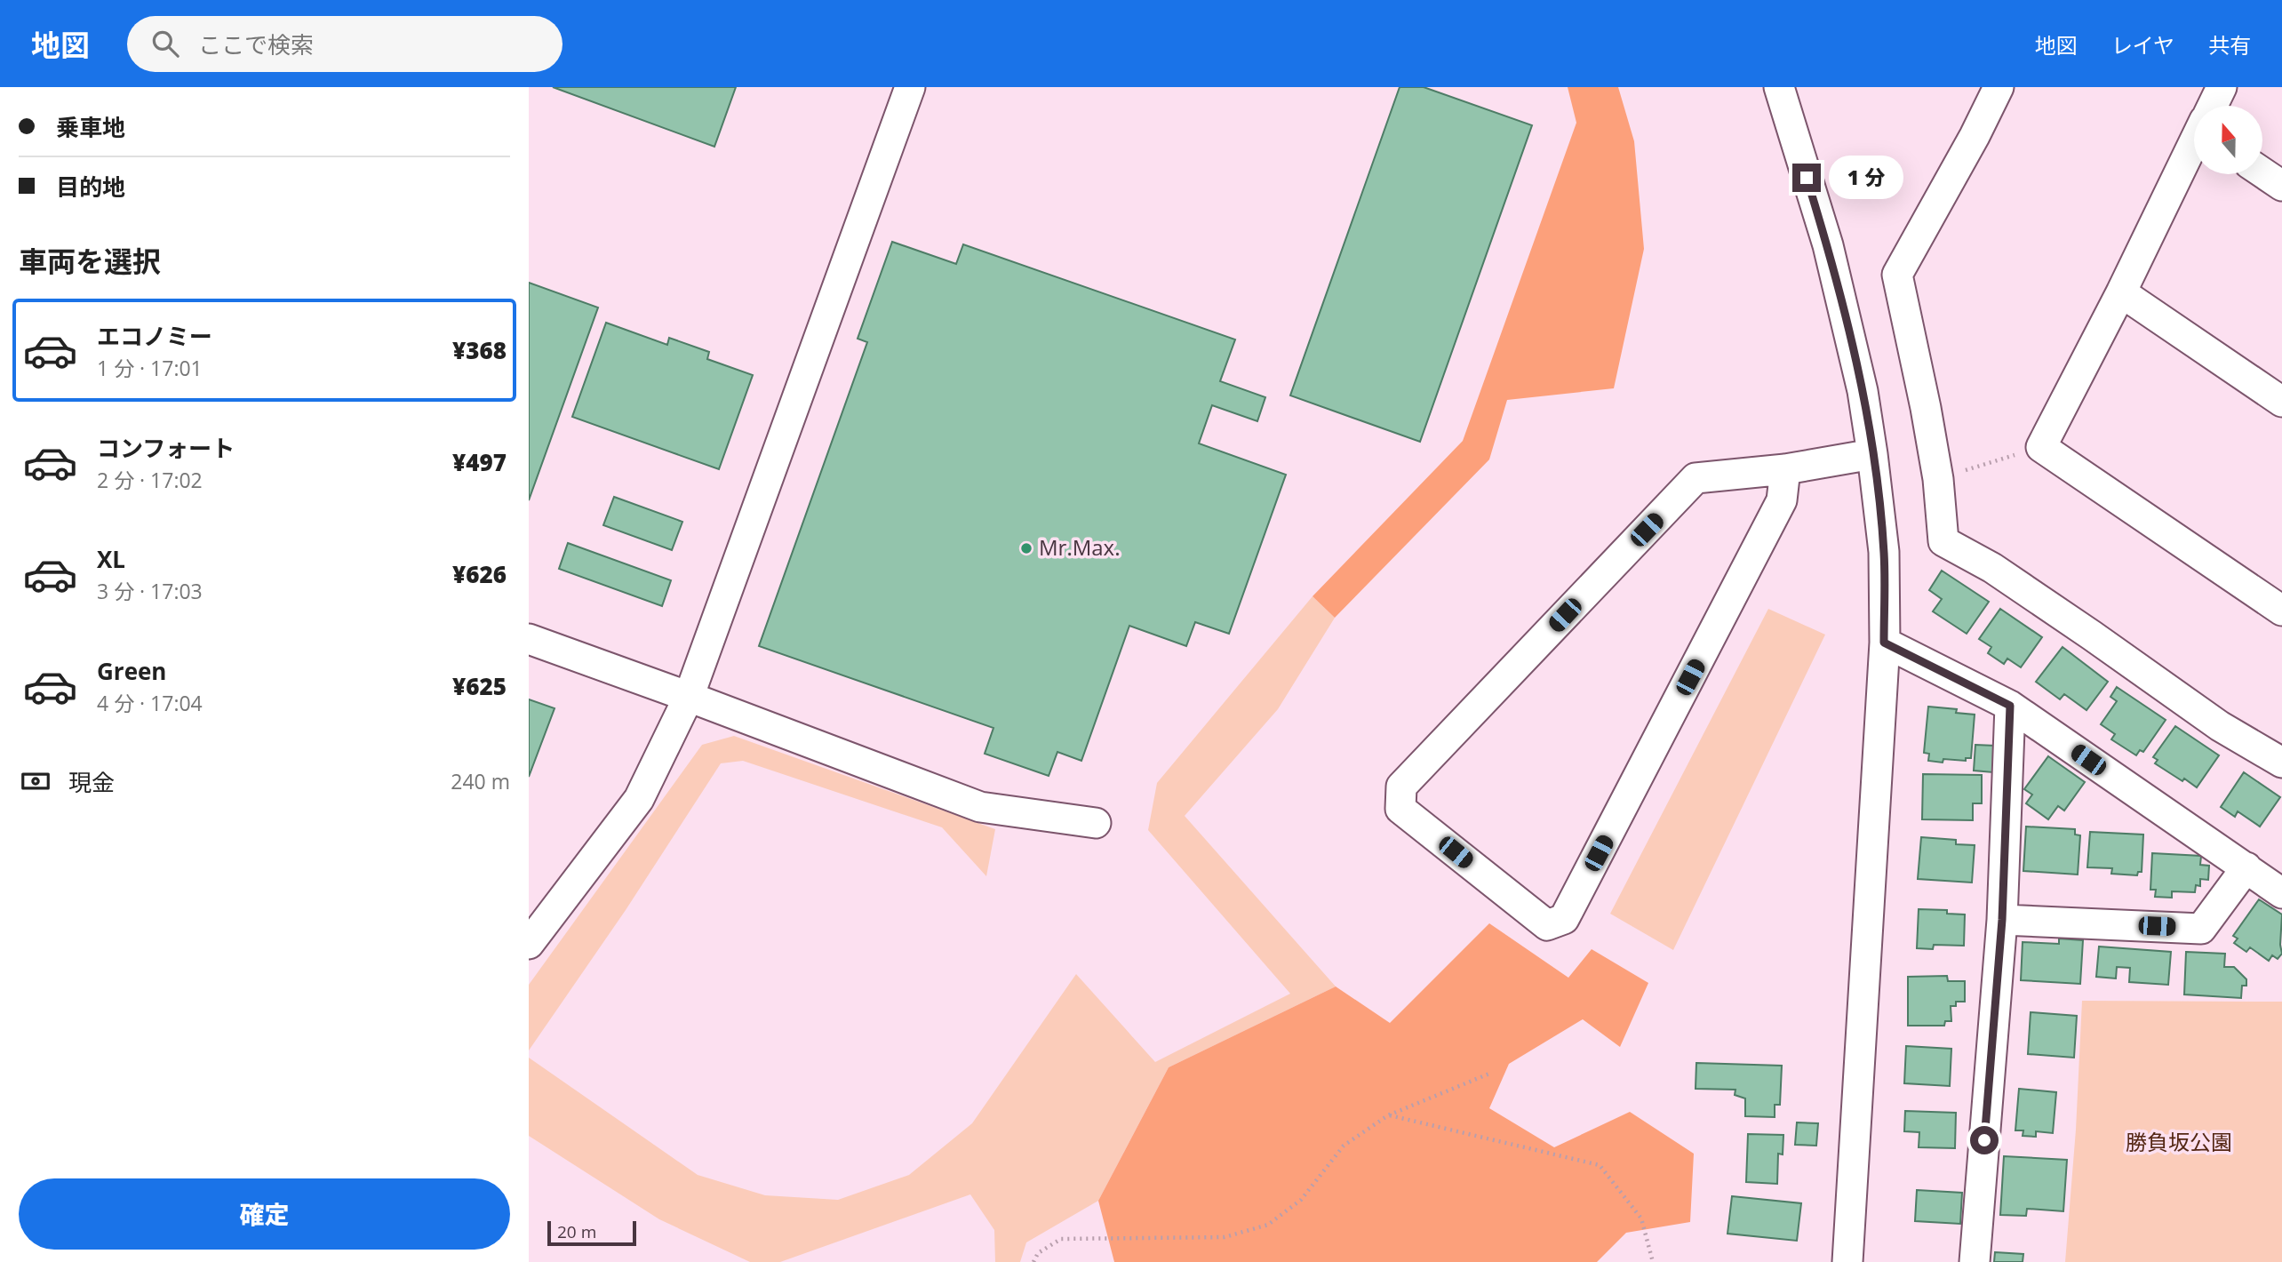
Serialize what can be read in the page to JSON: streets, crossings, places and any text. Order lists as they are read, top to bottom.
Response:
{
  "parks": ["勝負坂公園"],
  "places": ["Mr.Max."],
  "scale_bar": "20 m",
  "north": "top",
  "page": {
    "header": "地図",
    "search": "ここで検索",
    "nav": ["地図", "レイヤ", "共有"],
    "banner": ["乗車地", "目的地"],
    "bubble": "1 分",
    "heading": "車両を選択",
    "list": [
      {
        "name": "エコノミー",
        "note": "1 分 · 17:01",
        "value": "¥368"
      },
      {
        "name": "コンフォート",
        "note": "2 分 · 17:02",
        "value": "¥497"
      },
      {
        "name": "XL",
        "note": "3 分 · 17:03",
        "value": "¥626"
      },
      {
        "name": "Green",
        "note": "4 分 · 17:04",
        "value": "¥625"
      }
    ],
    "pay": ["現金", "240 m"],
    "buttons": "確定",
    "scale": "20 m"
  }
}
